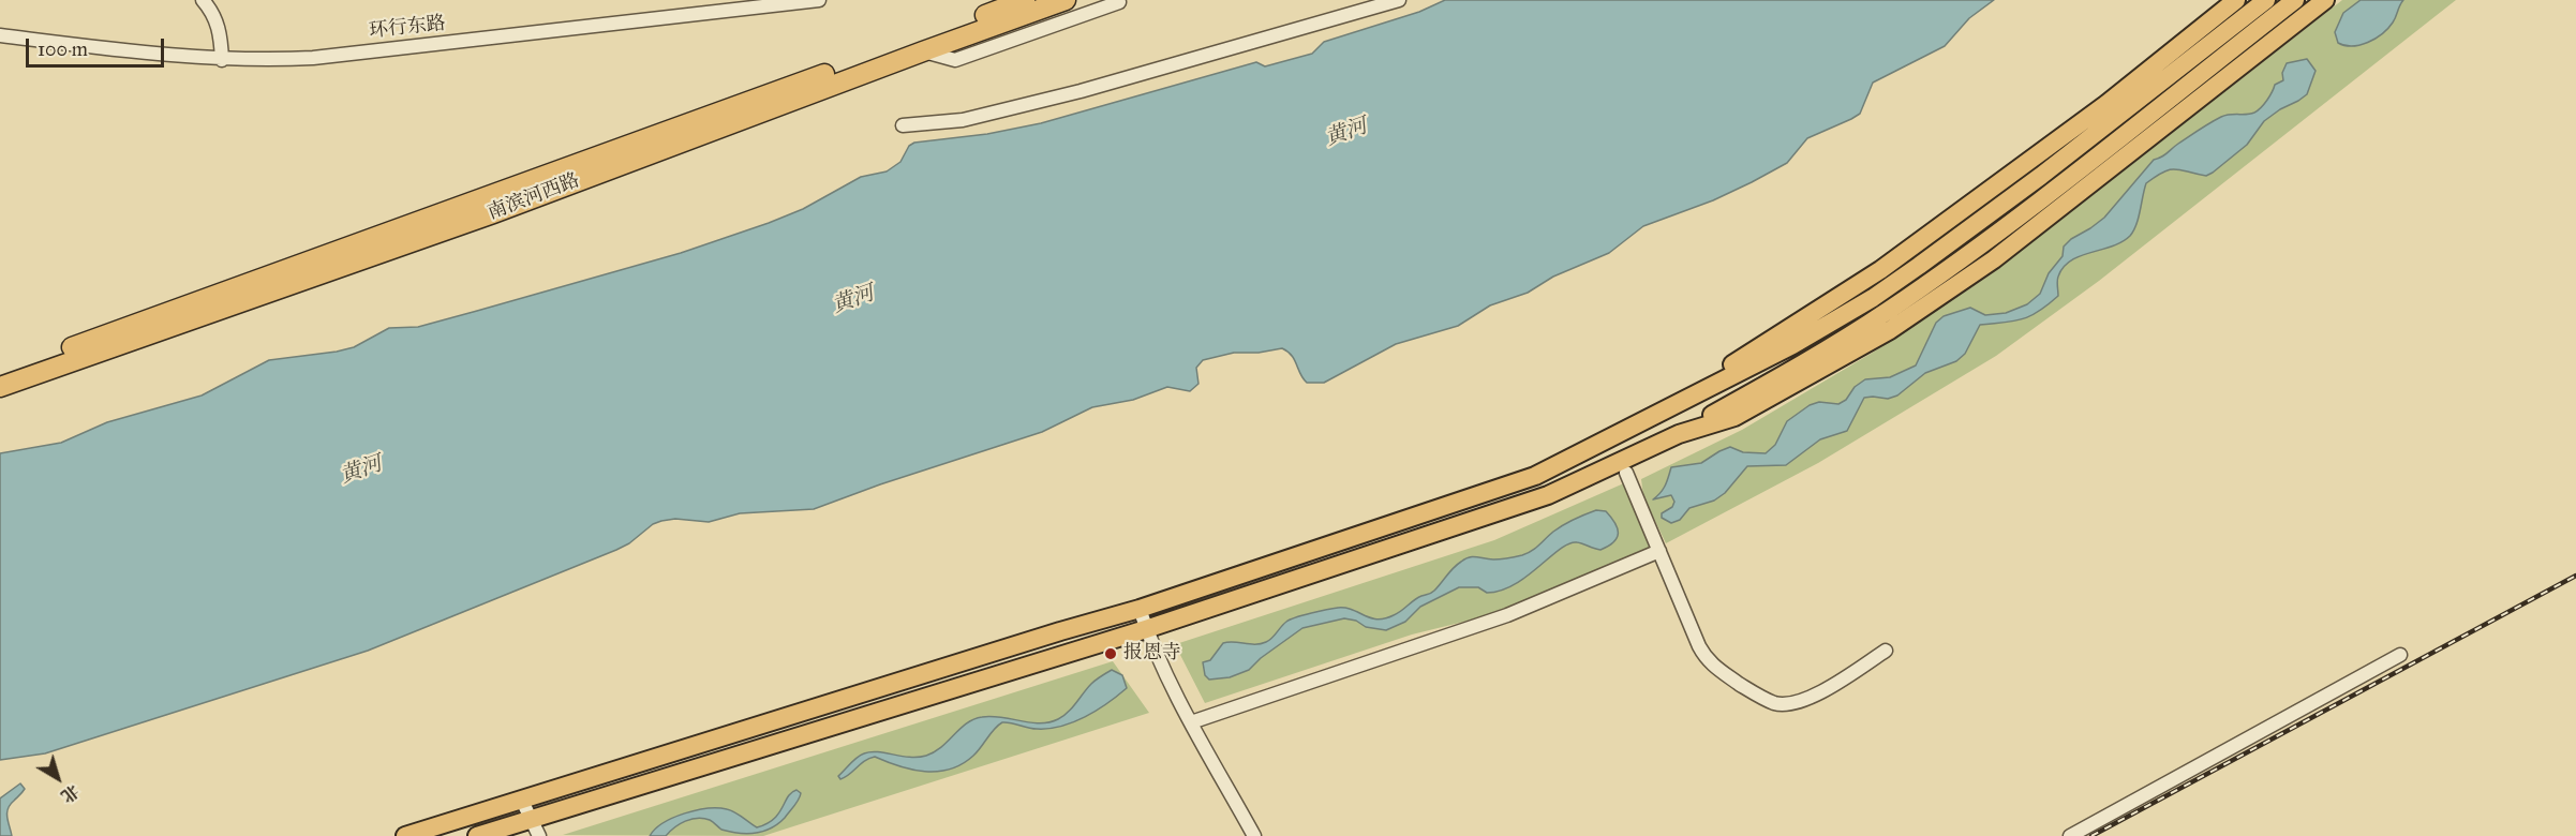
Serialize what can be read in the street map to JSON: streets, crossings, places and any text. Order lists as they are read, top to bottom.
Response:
{
  "streets": {
    "highway": ["南滨河西路"],
    "street": ["环行东路"]
  },
  "water": ["黄河"],
  "places": ["报恩寺"],
  "scale_bar": "100 m",
  "north": "bottom right"
}
